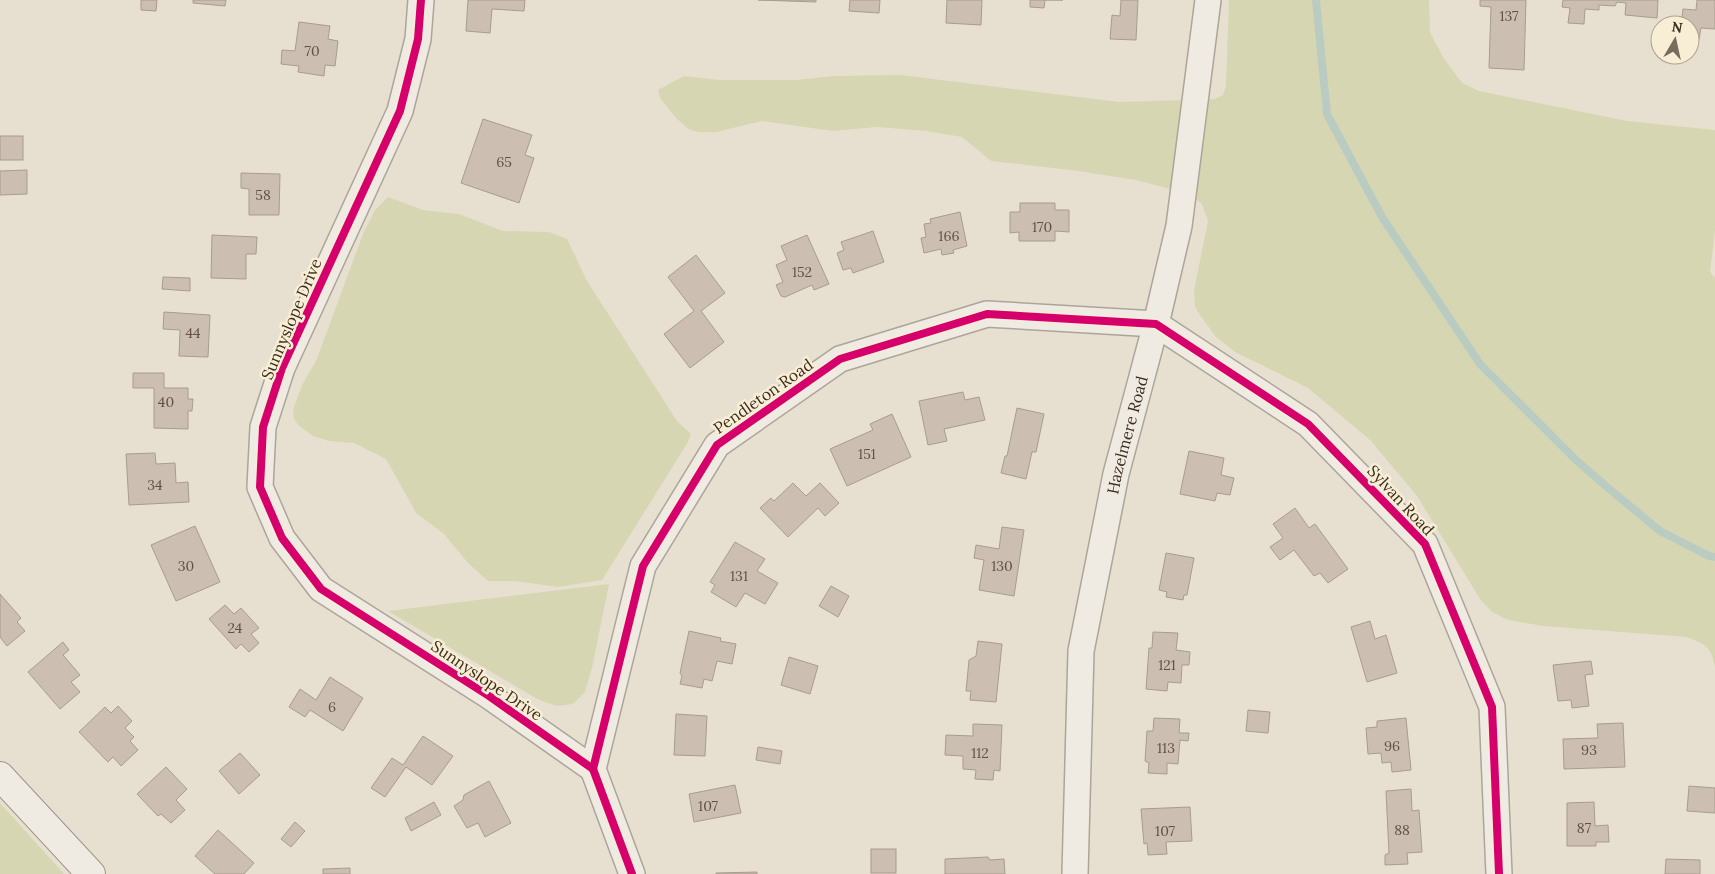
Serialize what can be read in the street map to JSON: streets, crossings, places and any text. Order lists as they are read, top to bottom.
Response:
{
  "streets": {
    "street": [
      "Sunnyslope Drive",
      "Pendleton Road",
      "Hazelmere Road",
      "Sylvan Road"
    ]
  },
  "crossings": [
    ["Sunnyslope Drive", "Pendleton Road"],
    ["Pendleton Road", "Hazelmere Road"],
    ["Pendleton Road", "Sylvan Road"],
    ["Hazelmere Road", "Sylvan Road"]
  ],
  "house_numbers": [
    "137",
    "70",
    "65",
    "58",
    "170",
    "166",
    "152",
    "44",
    "40",
    "151",
    "34",
    "30",
    "130",
    "131",
    "24",
    "121",
    "6",
    "96",
    "113",
    "93",
    "112",
    "107",
    "87",
    "88",
    "107"
  ],
  "north": "top"
}
